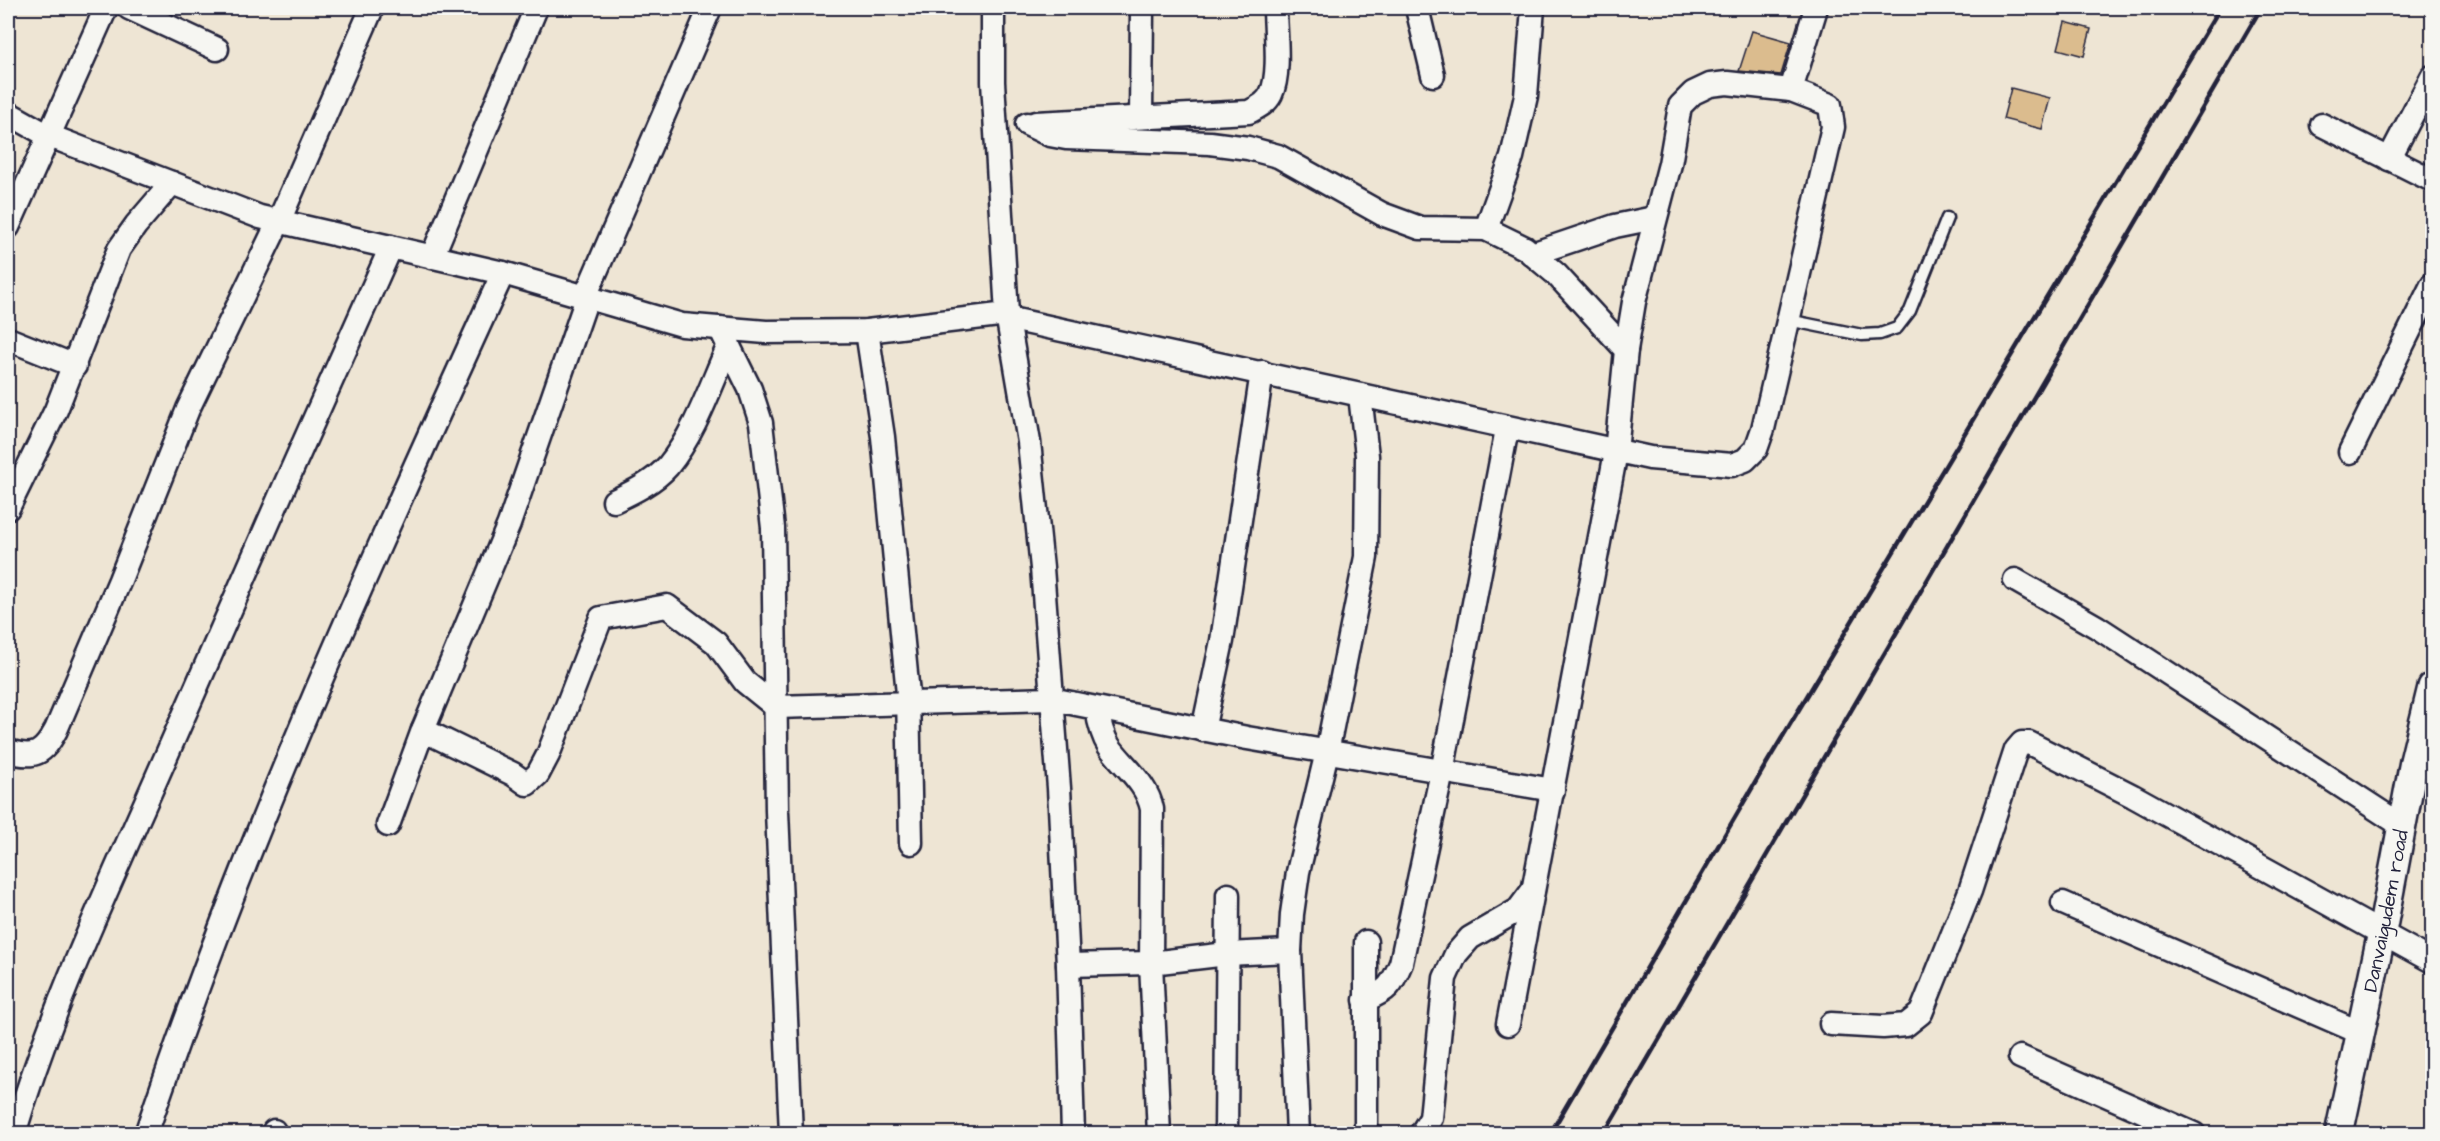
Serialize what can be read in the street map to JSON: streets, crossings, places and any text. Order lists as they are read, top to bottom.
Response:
{
  "streets": {
    "street": ["Danvaigudem road"]
  }
}
